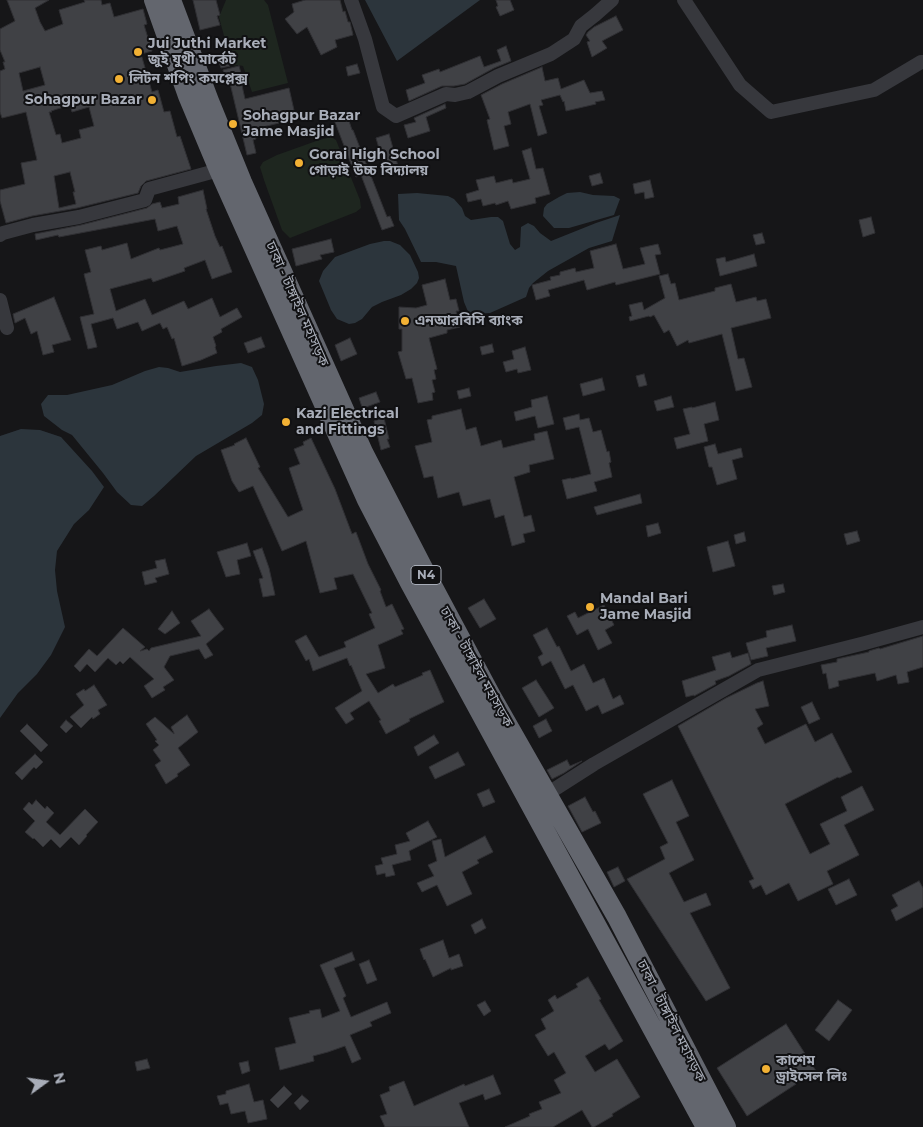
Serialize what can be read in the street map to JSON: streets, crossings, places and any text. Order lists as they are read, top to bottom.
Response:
{
  "streets": {
    "highway": ["ঢাকা - টাঙ্গাইল মহাসড়ক", "N4"]
  },
  "places": [
    "Jui Juthi Market জুই যুথী মার্কেট",
    "লিটন শপিং কমপ্লেক্স",
    "Sohagpur Bazar",
    "Sohagpur Bazar Jame Masjid",
    "Gorai High School গোড়াই উচ্চ বিদ্যালয়",
    "এনআরবিসি ব্যাংক",
    "Kazi Electrical and Fittings",
    "Mandal Bari Jame Masjid",
    "কাশেম ড্রাইসেল লিঃ"
  ],
  "north": "right"
}
